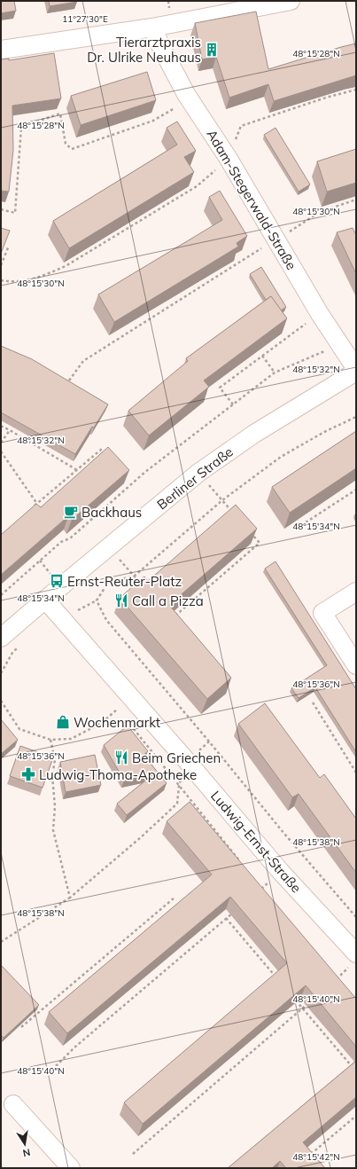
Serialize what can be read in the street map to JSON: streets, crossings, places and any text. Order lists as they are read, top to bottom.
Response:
{
  "streets": {
    "street": ["Adam-Stegerwald-Straße", "Berliner Straße", "Ludwig-Ernst-Straße"]
  },
  "crossings": [
    ["Berliner Straße", "Ludwig-Ernst-Straße"]
  ],
  "places": {
    "building": ["Tierarztpraxis Dr. Ulrike Neuhaus"],
    "cafe": ["Backhaus"],
    "bus stop": ["Ernst-Reuter-Platz"],
    "restaurant": ["Call a Pizza", "Beim Griechen"],
    "shop": ["Wochenmarkt"],
    "pharmacy": ["Ludwig-Thoma-Apotheke"]
  },
  "north": "bottom",
  "coordinates": [
    "11°27'30\"E",
    "48°15'28\"N",
    "48°15'30\"N",
    "48°15'32\"N",
    "48°15'34\"N",
    "48°15'36\"N",
    "48°15'38\"N",
    "48°15'40\"N",
    "48°15'42\"N"
  ]
}
